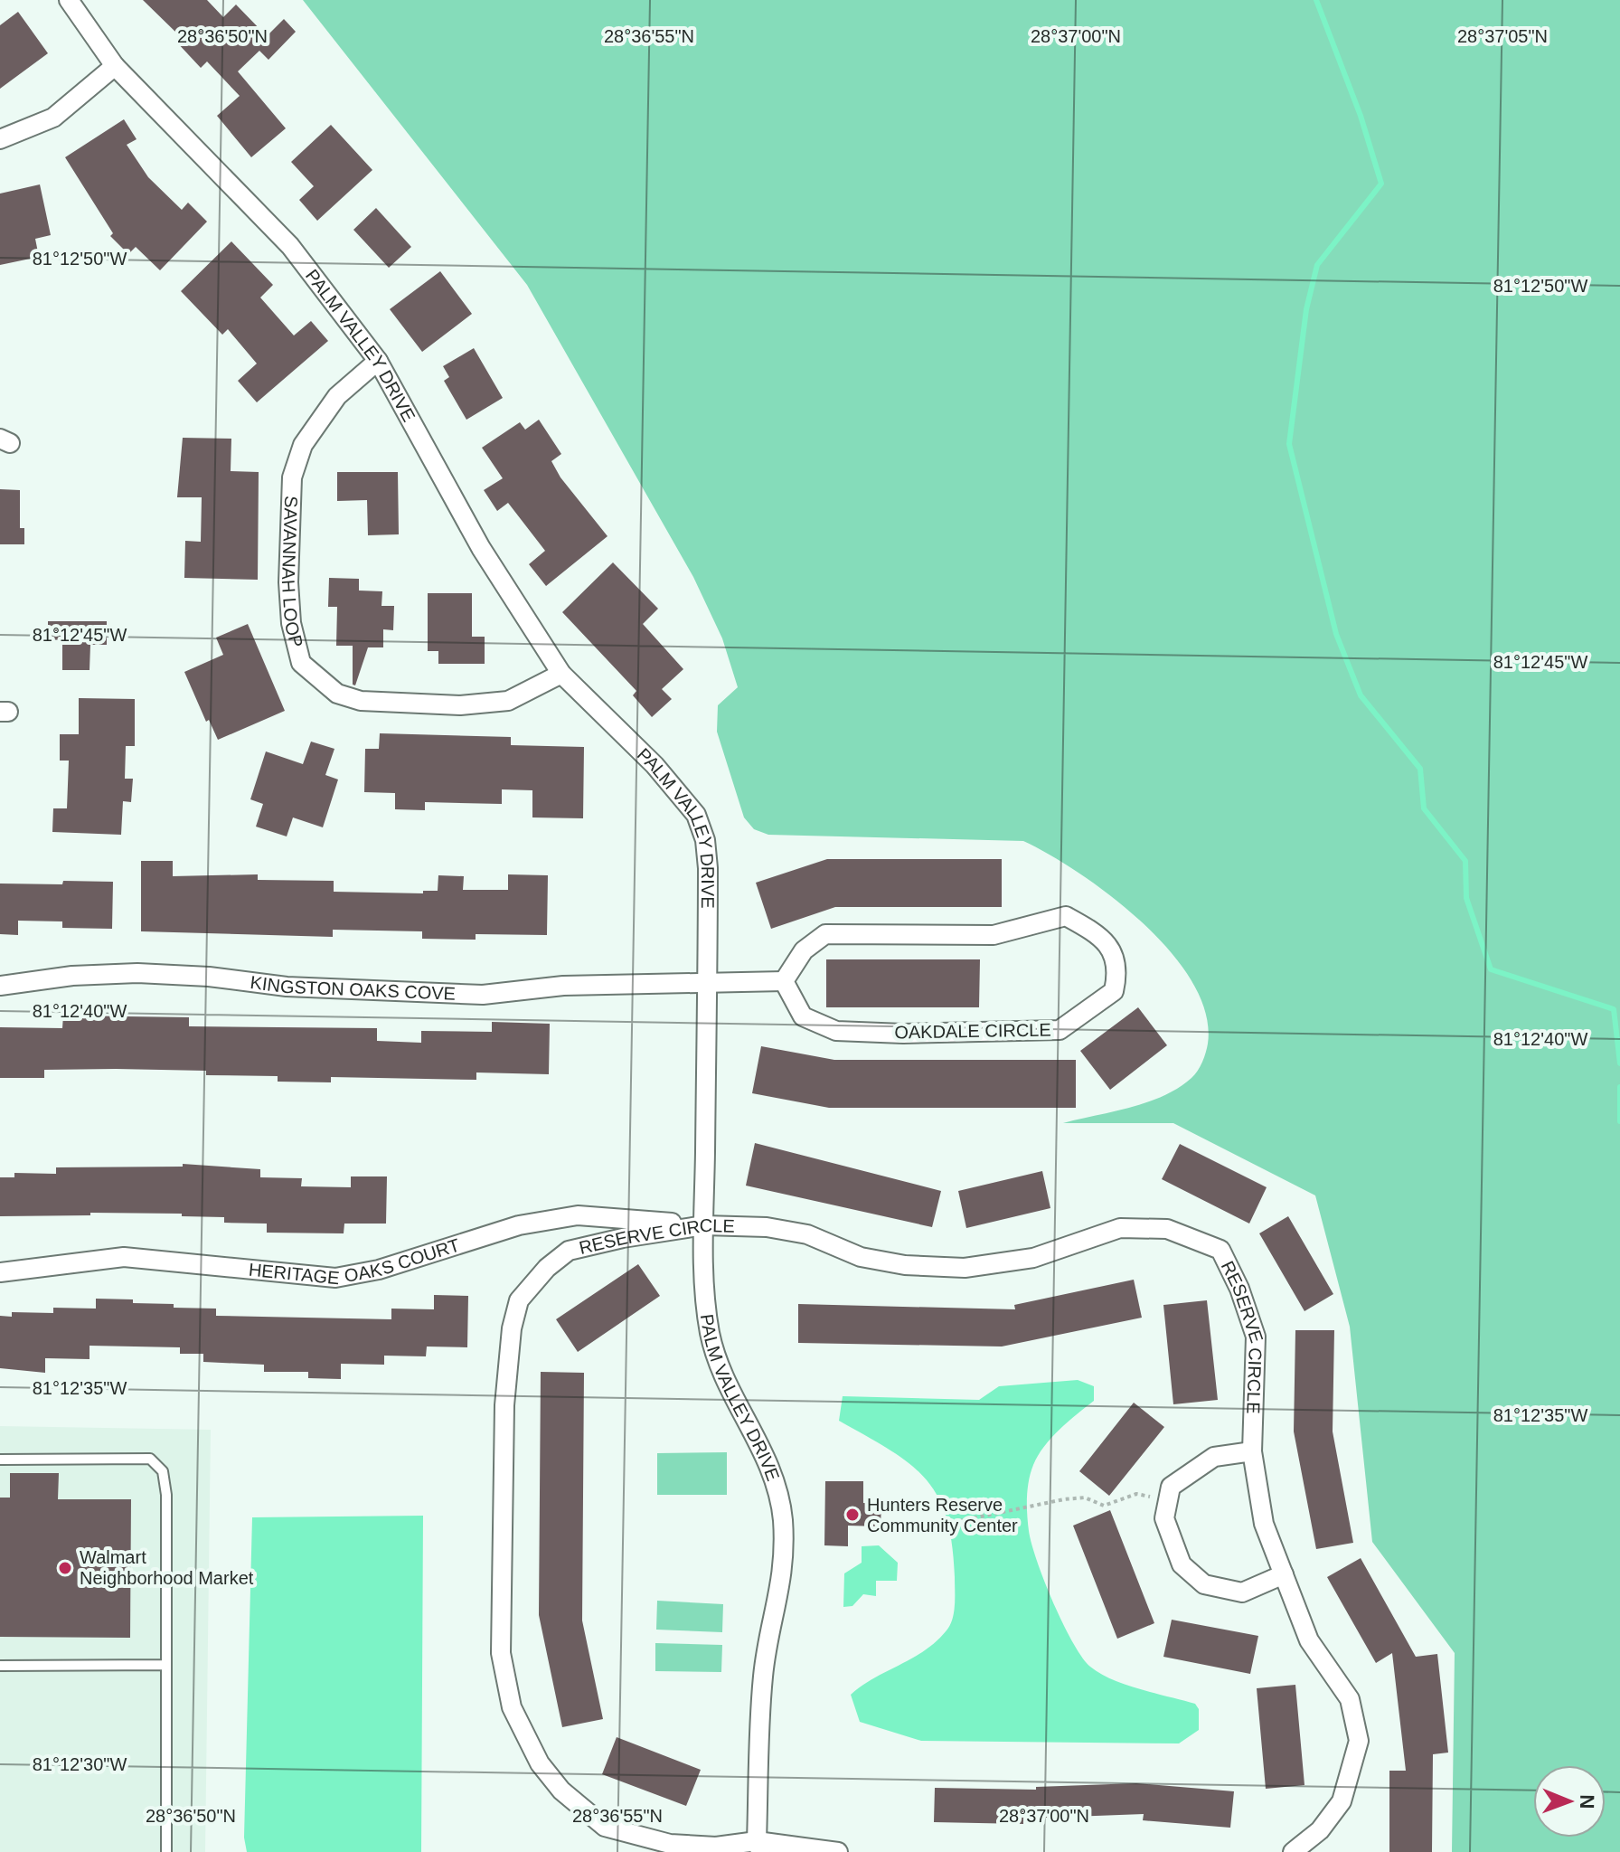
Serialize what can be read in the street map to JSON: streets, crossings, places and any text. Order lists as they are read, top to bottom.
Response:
{
  "streets": {
    "street": [
      "PALM VALLEY DRIVE",
      "SAVANNAH LOOP",
      "KINGSTON OAKS COVE",
      "OAKDALE CIRCLE",
      "RESERVE CIRCLE",
      "HERITAGE OAKS COURT"
    ]
  },
  "crossings": [
    ["PALM VALLEY DRIVE", "SAVANNAH LOOP"],
    ["PALM VALLEY DRIVE", "KINGSTON OAKS COVE"],
    ["PALM VALLEY DRIVE", "RESERVE CIRCLE"],
    ["PALM VALLEY DRIVE", "HERITAGE OAKS COURT"],
    ["RESERVE CIRCLE", "HERITAGE OAKS COURT"]
  ],
  "places": ["Hunters Reserve Community Center", "Walmart Neighborhood Market"],
  "north": "right",
  "coordinates": [
    "28°36'50\"N",
    "28°36'55\"N",
    "28°37'00\"N",
    "28°37'05\"N",
    "81°12'50\"W",
    "81°12'45\"W",
    "81°12'40\"W",
    "81°12'35\"W",
    "81°12'30\"W"
  ]
}
